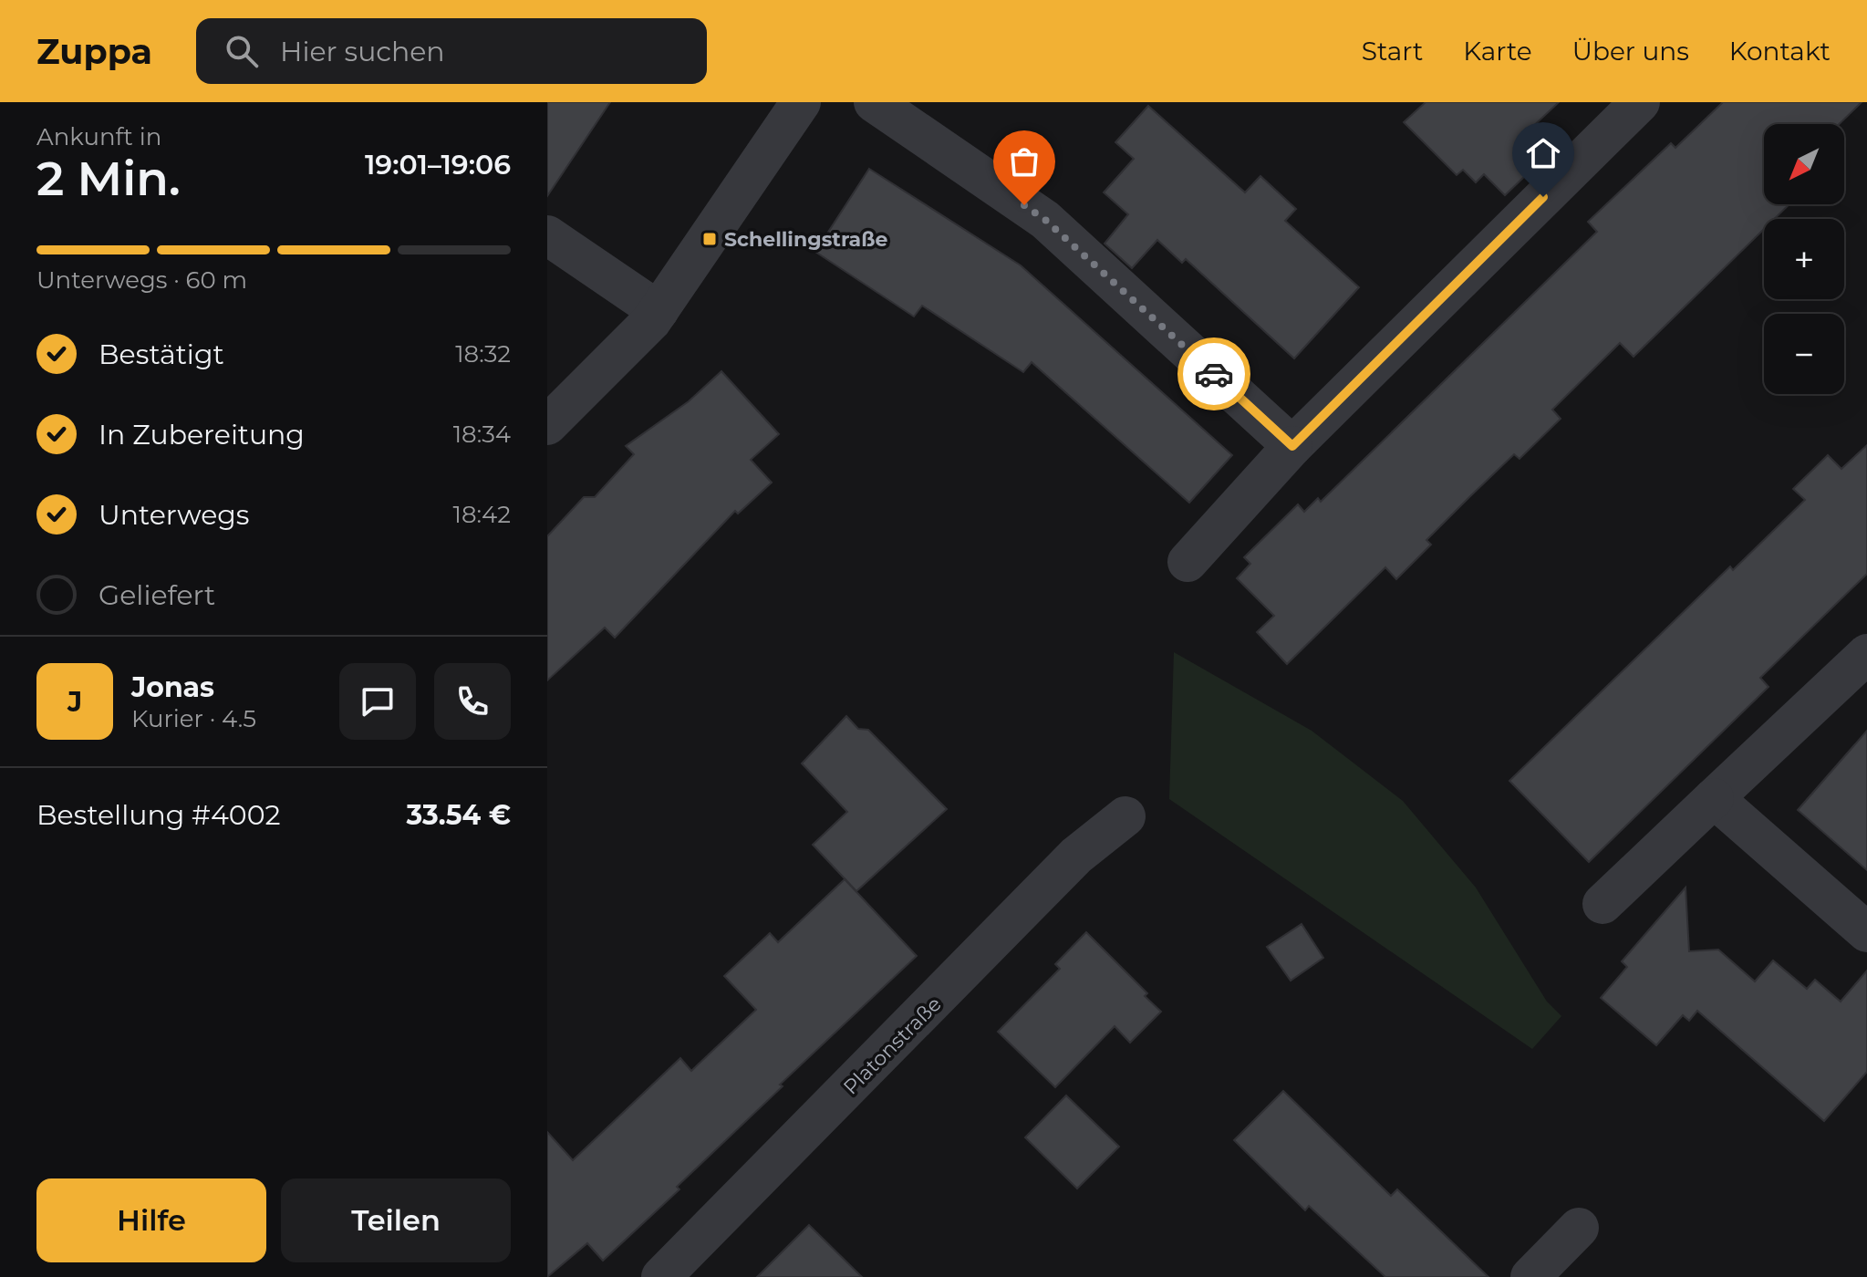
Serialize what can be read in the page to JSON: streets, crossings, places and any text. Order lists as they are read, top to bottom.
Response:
{
  "streets": {
    "street": ["Platonstraße"]
  },
  "places": {
    "transit": ["Schellingstraße"]
  },
  "north": "bottom left",
  "page": {
    "header": "Zuppa",
    "search": "Hier suchen",
    "nav": [
      "Start",
      "Karte",
      "Über uns",
      "Kontakt"
    ],
    "heading": ["2 Min.", "Ankunft in", "19:01–19:06"],
    "panel": [
      "Jonas",
      "Kurier · 4.5",
      "Bestellung #4002",
      "33.54 €"
    ],
    "map_buttons": ["+", "−"],
    "bar": "Unterwegs · 60 m",
    "list": [
      ["Bestätigt", "18:32"],
      ["In Zubereitung", "18:34"],
      ["Unterwegs", "18:42"],
      "Geliefert"
    ],
    "round": "J",
    "buttons": ["Hilfe", "Teilen"]
  }
}
